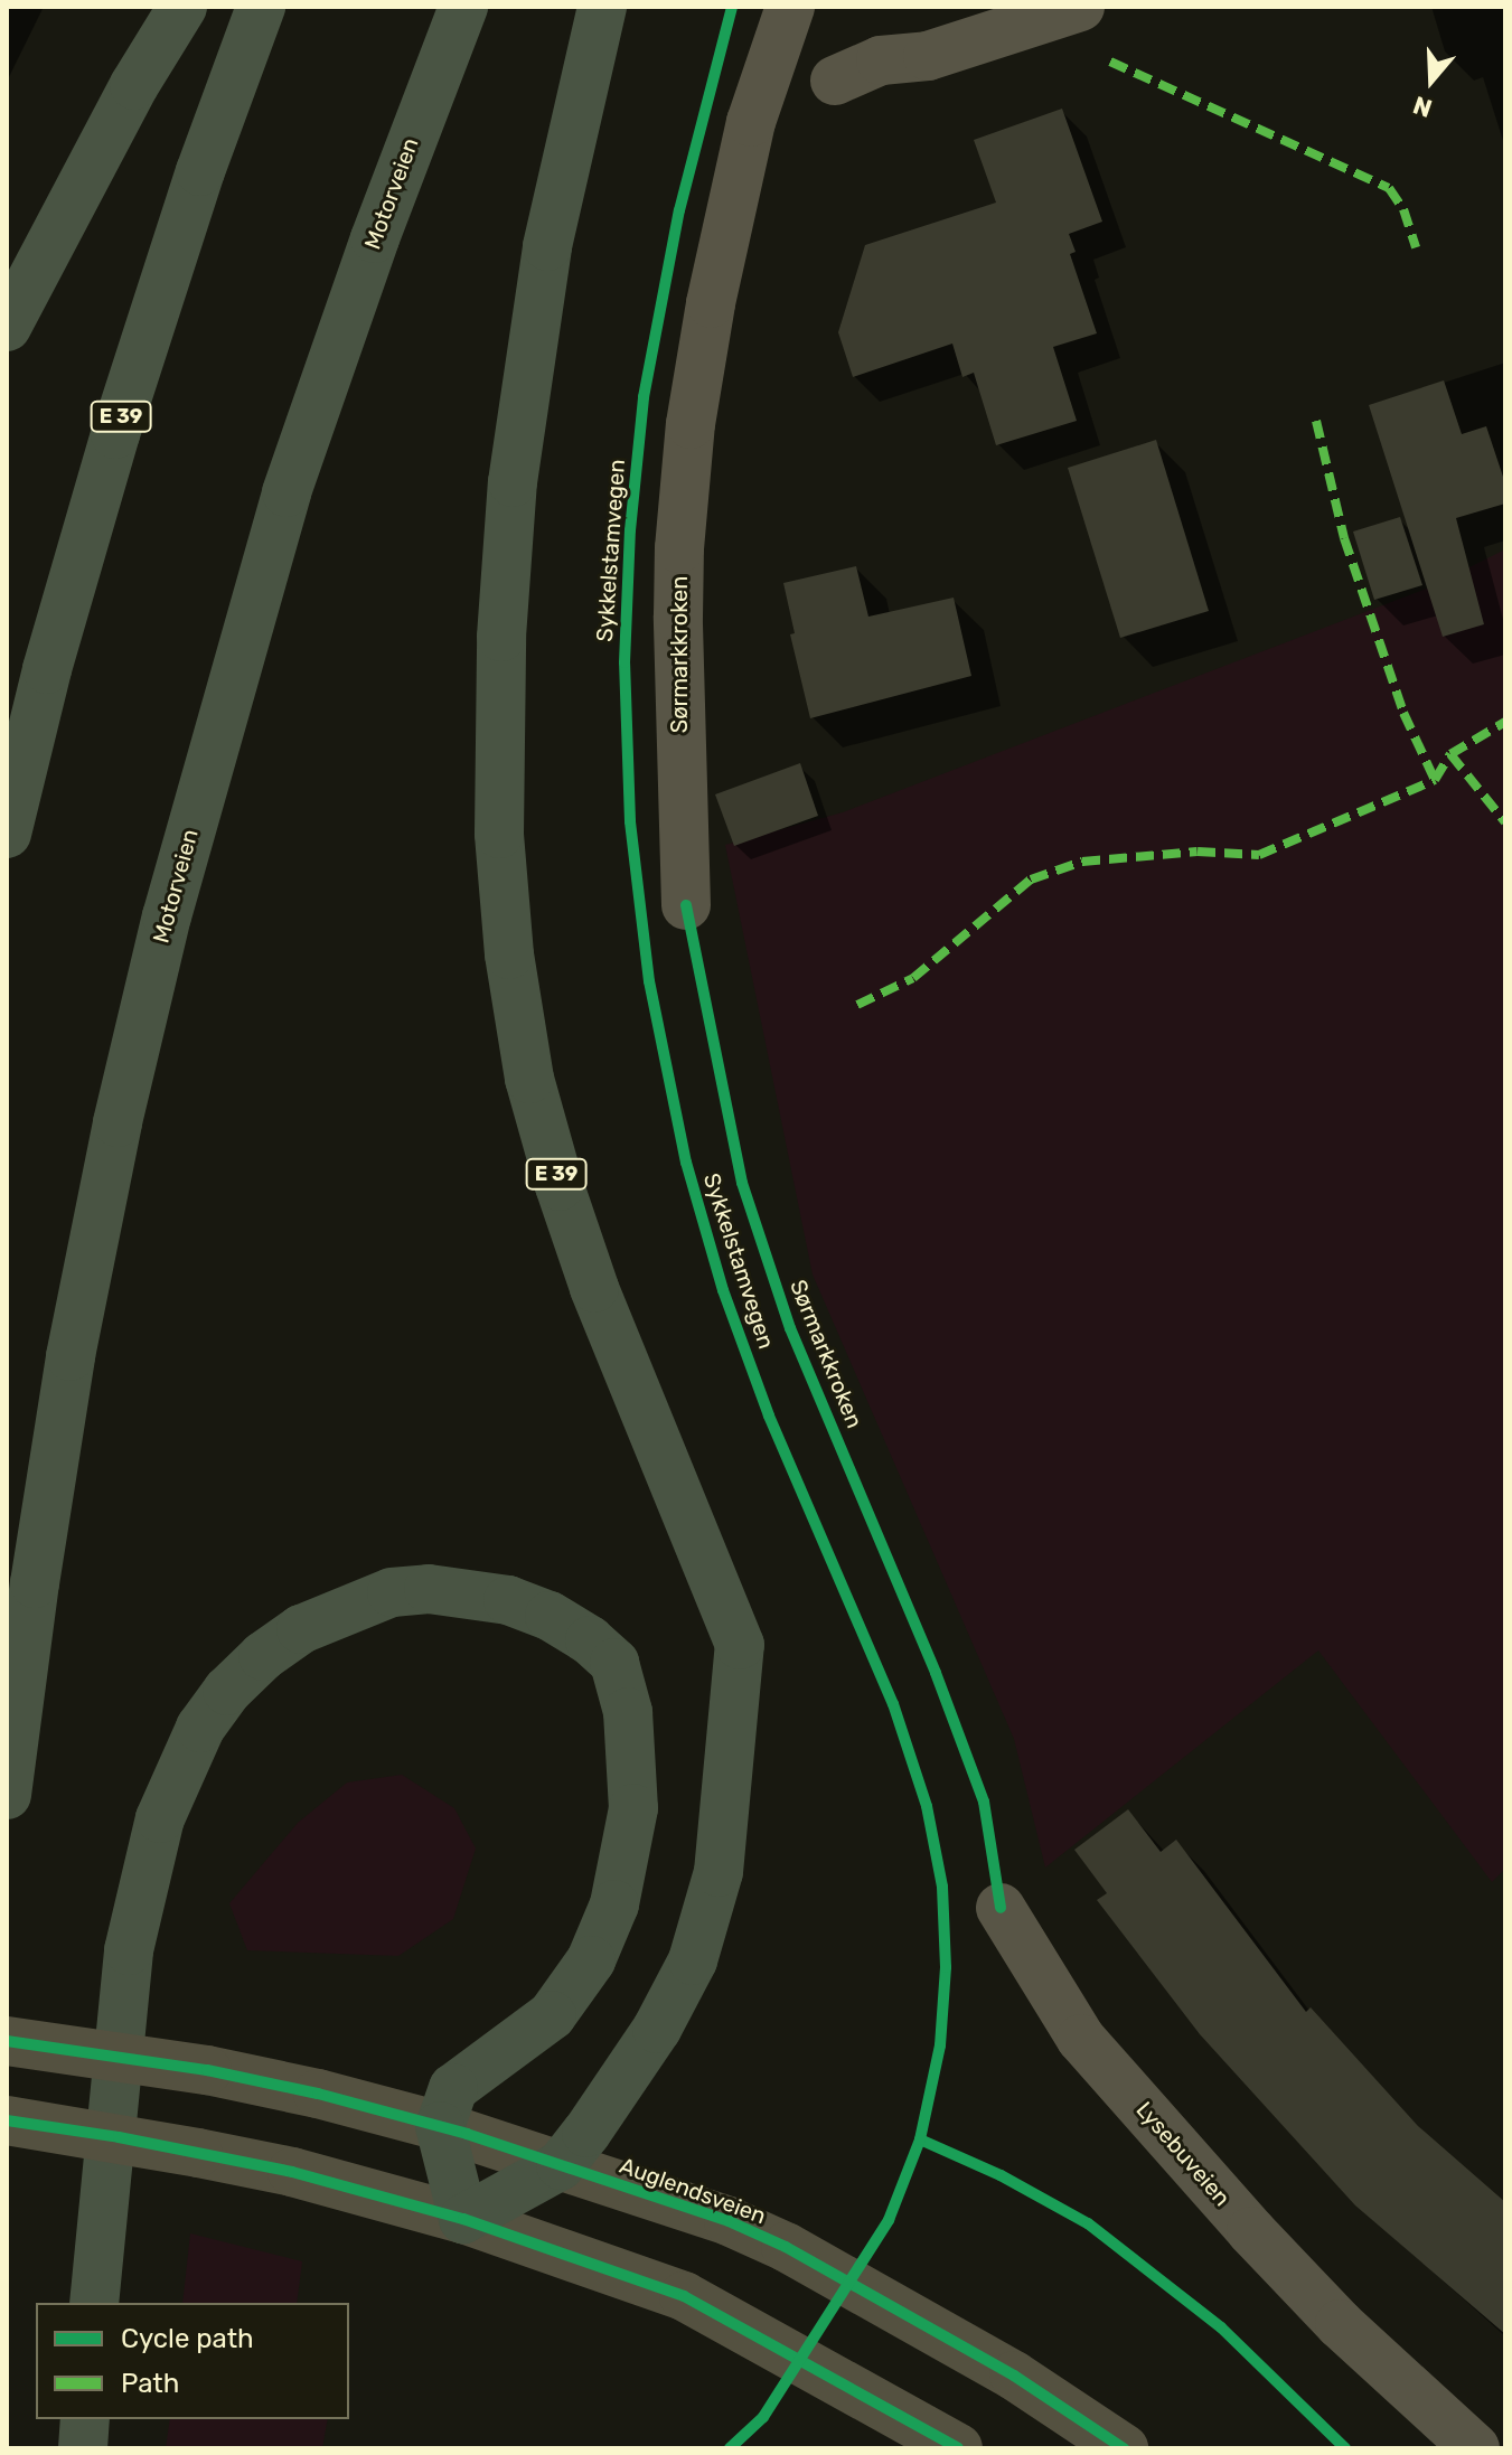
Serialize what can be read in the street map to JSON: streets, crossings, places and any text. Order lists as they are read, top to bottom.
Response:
{
  "streets": {
    "highway": ["Motorveien", "E 39"],
    "main road": ["Auglendsveien"],
    "street": ["Sørmarkkroken", "Lysebuveien"],
    "cycle path": ["Sykkelstamvegen"]
  },
  "crossings": [
    ["E 39", "Auglendsveien"]
  ],
  "legend": ["Cycle path", "Path"],
  "north": "bottom"
}
